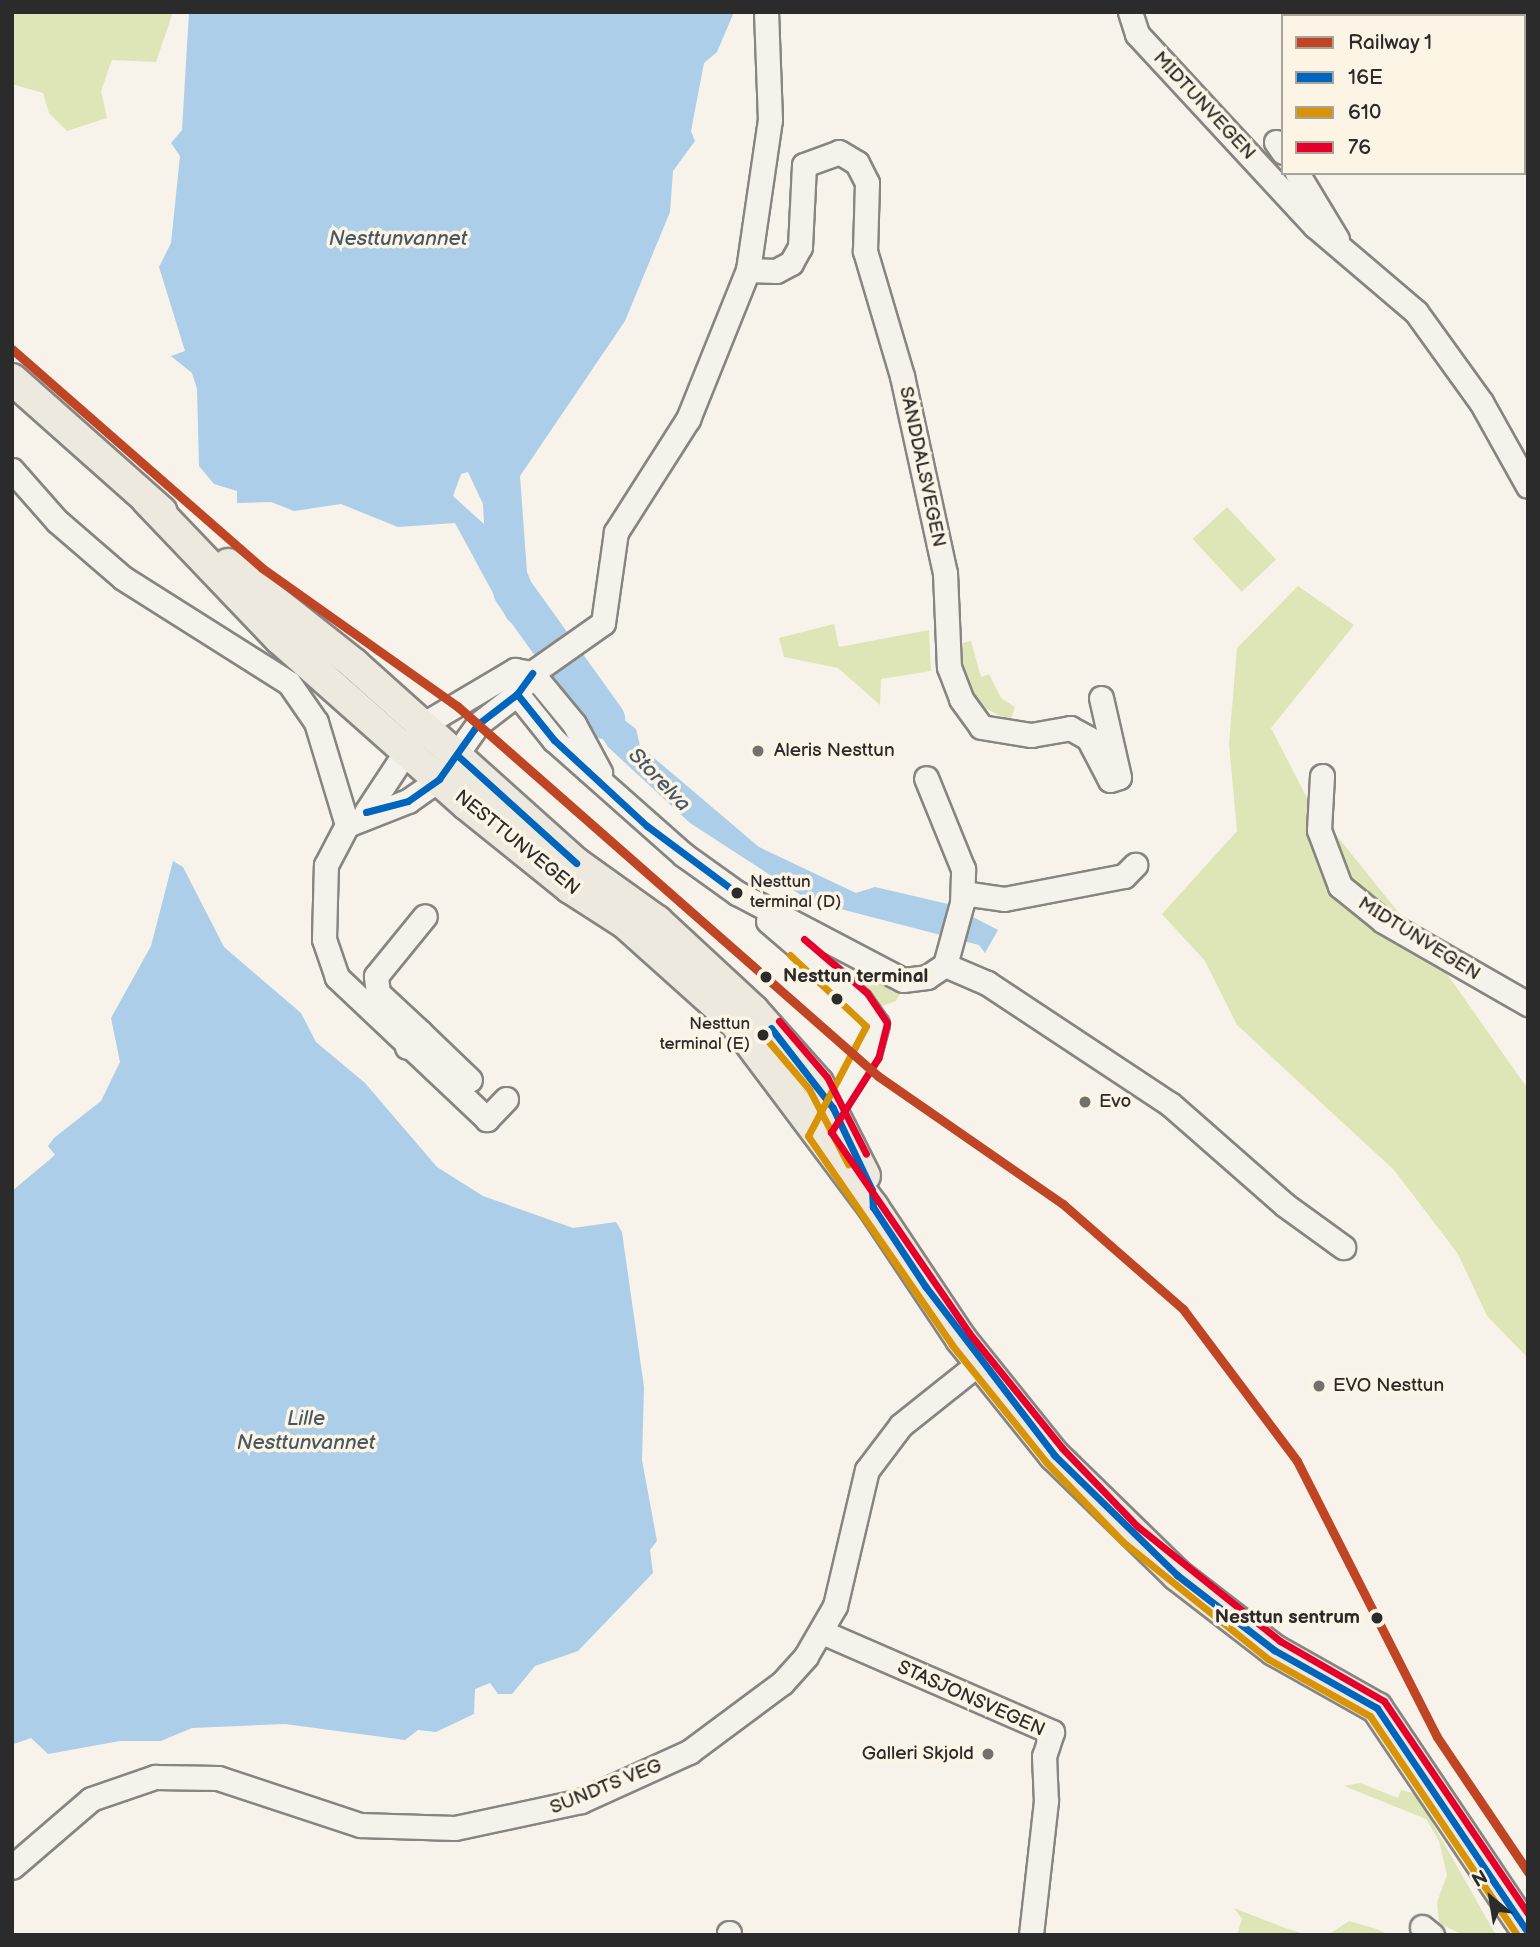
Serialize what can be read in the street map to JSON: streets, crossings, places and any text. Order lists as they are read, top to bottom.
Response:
{
  "streets": {
    "main road": ["NESTTUNVEGEN"],
    "street": [
      "MIDTUNVEGEN",
      "SANDDALSVEGEN",
      "STASJONSVEGEN",
      "SUNDTS VEG"
    ]
  },
  "crossings": [
    ["NESTTUNVEGEN", "SUNDTS VEG"],
    ["STASJONSVEGEN", "SUNDTS VEG"]
  ],
  "water": ["Nesttunvannet", "Storelva", "Lille Nesttunvannet"],
  "places": [
    "Aleris Nesttun",
    "Nesttun terminal (D)",
    "Nesttun terminal",
    "Nesttun terminal (E)",
    "Evo",
    "EVO Nesttun",
    "Nesttun sentrum",
    "Galleri Skjold"
  ],
  "lines": [
    "rail line 1",
    "transit line 16E",
    "transit line 76",
    "transit line 610"
  ],
  "legend": [
    "Railway 1",
    "16E",
    "610",
    "76"
  ],
  "north": "top left"
}
